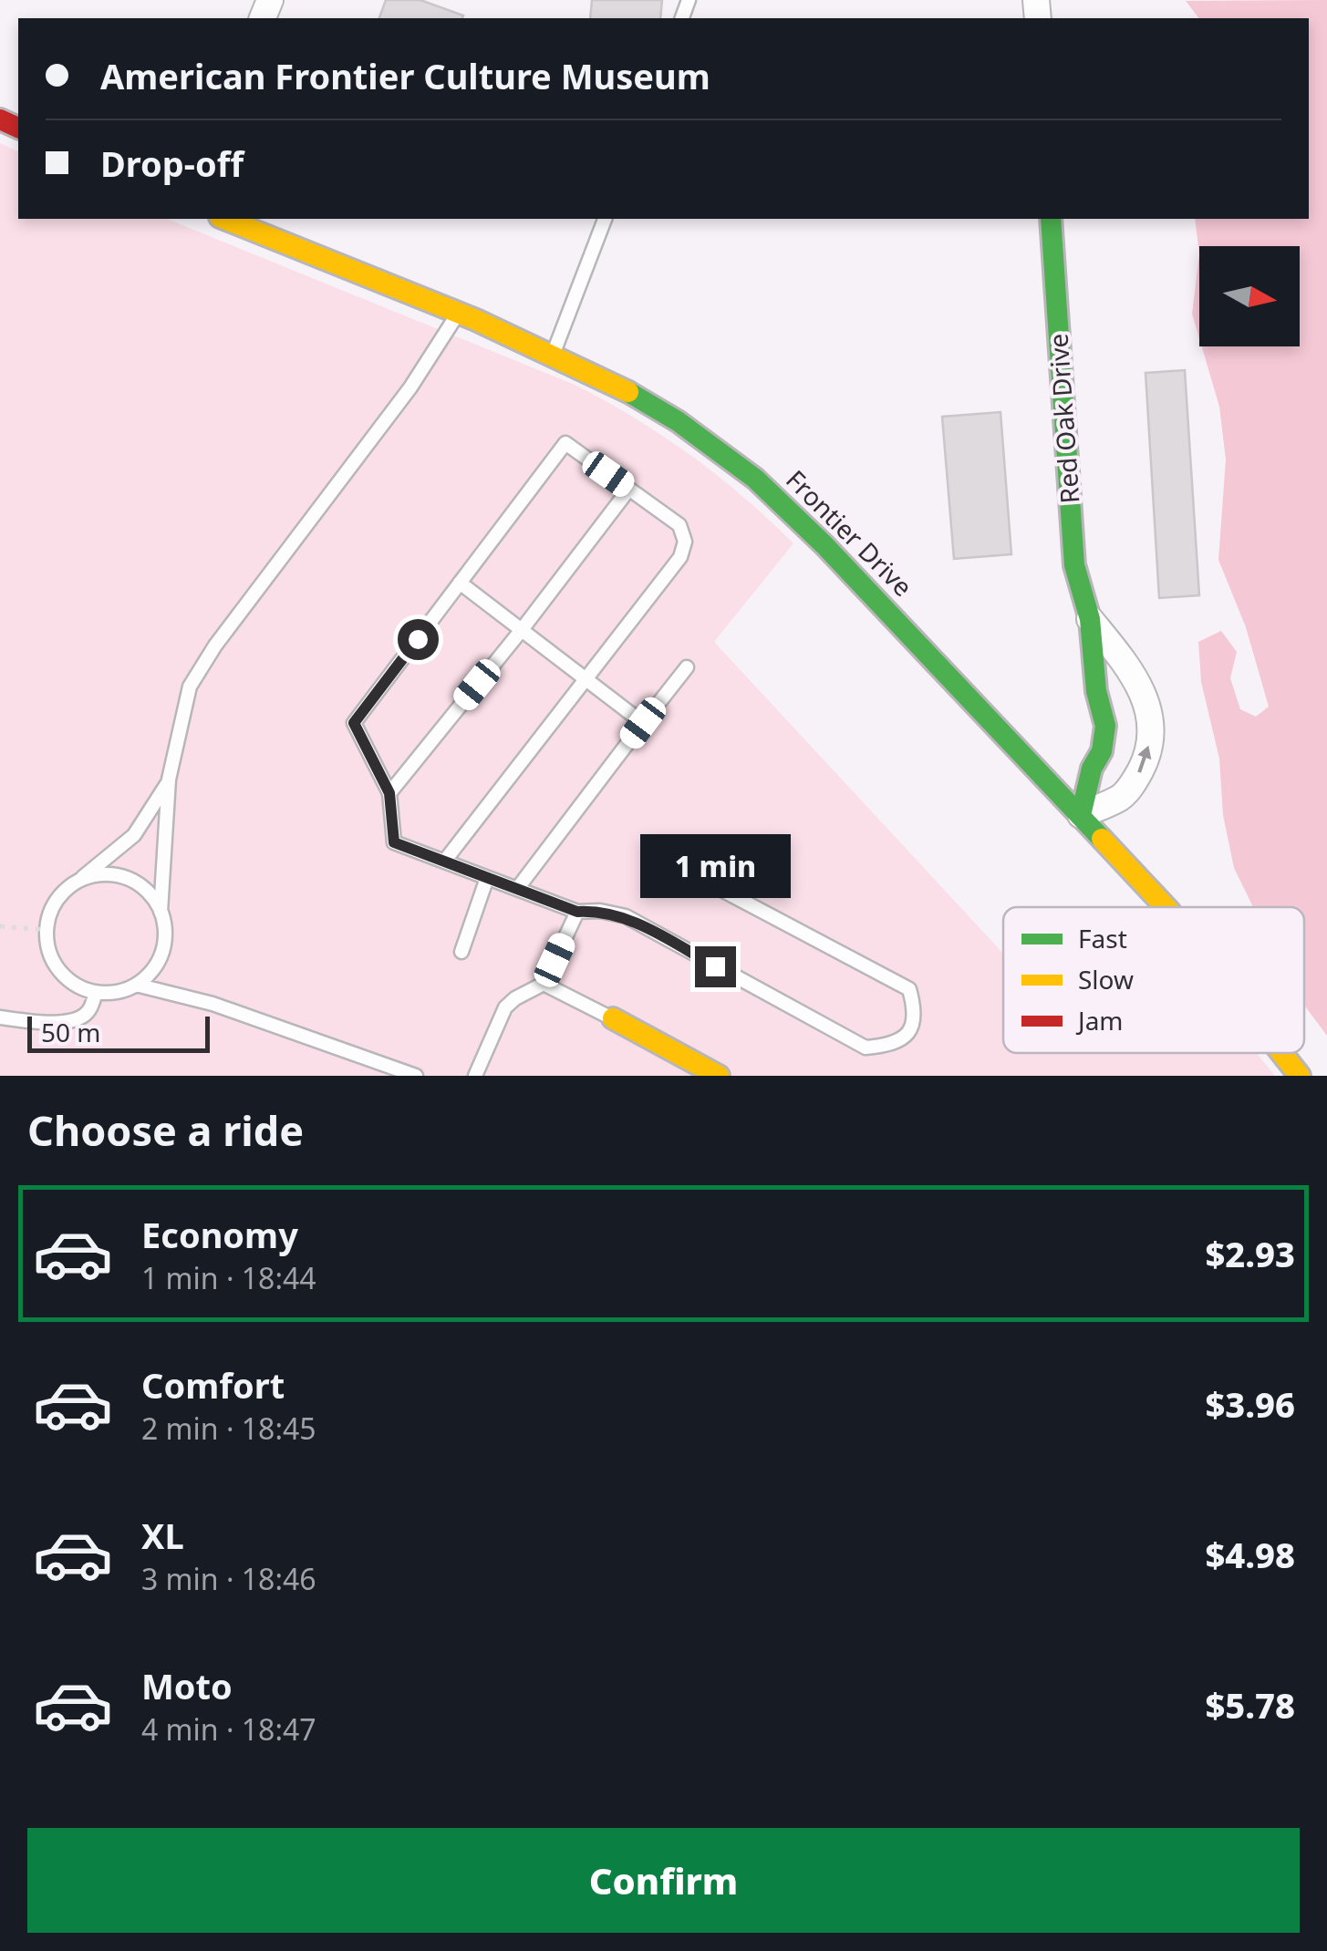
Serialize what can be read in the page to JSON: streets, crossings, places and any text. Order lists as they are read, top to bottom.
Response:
{
  "streets": {
    "street": ["Red Oak Drive", "Frontier Drive"]
  },
  "crossings": [
    ["Red Oak Drive", "Frontier Drive"]
  ],
  "legend": ["Fast", "Slow", "Jam"],
  "scale_bar": "50 m",
  "north": "right",
  "page": {
    "banner": ["American Frontier Culture Museum", "Drop-off"],
    "bubble": "1 min",
    "scale": "50 m",
    "heading": "Choose a ride",
    "list": [
      {
        "name": "Economy",
        "note": "1 min · 18:44",
        "value": "$2.93"
      },
      {
        "name": "Comfort",
        "note": "2 min · 18:45",
        "value": "$3.96"
      },
      {
        "name": "XL",
        "note": "3 min · 18:46",
        "value": "$4.98"
      },
      {
        "name": "Moto",
        "note": "4 min · 18:47",
        "value": "$5.78"
      }
    ],
    "buttons": "Confirm"
  }
}
